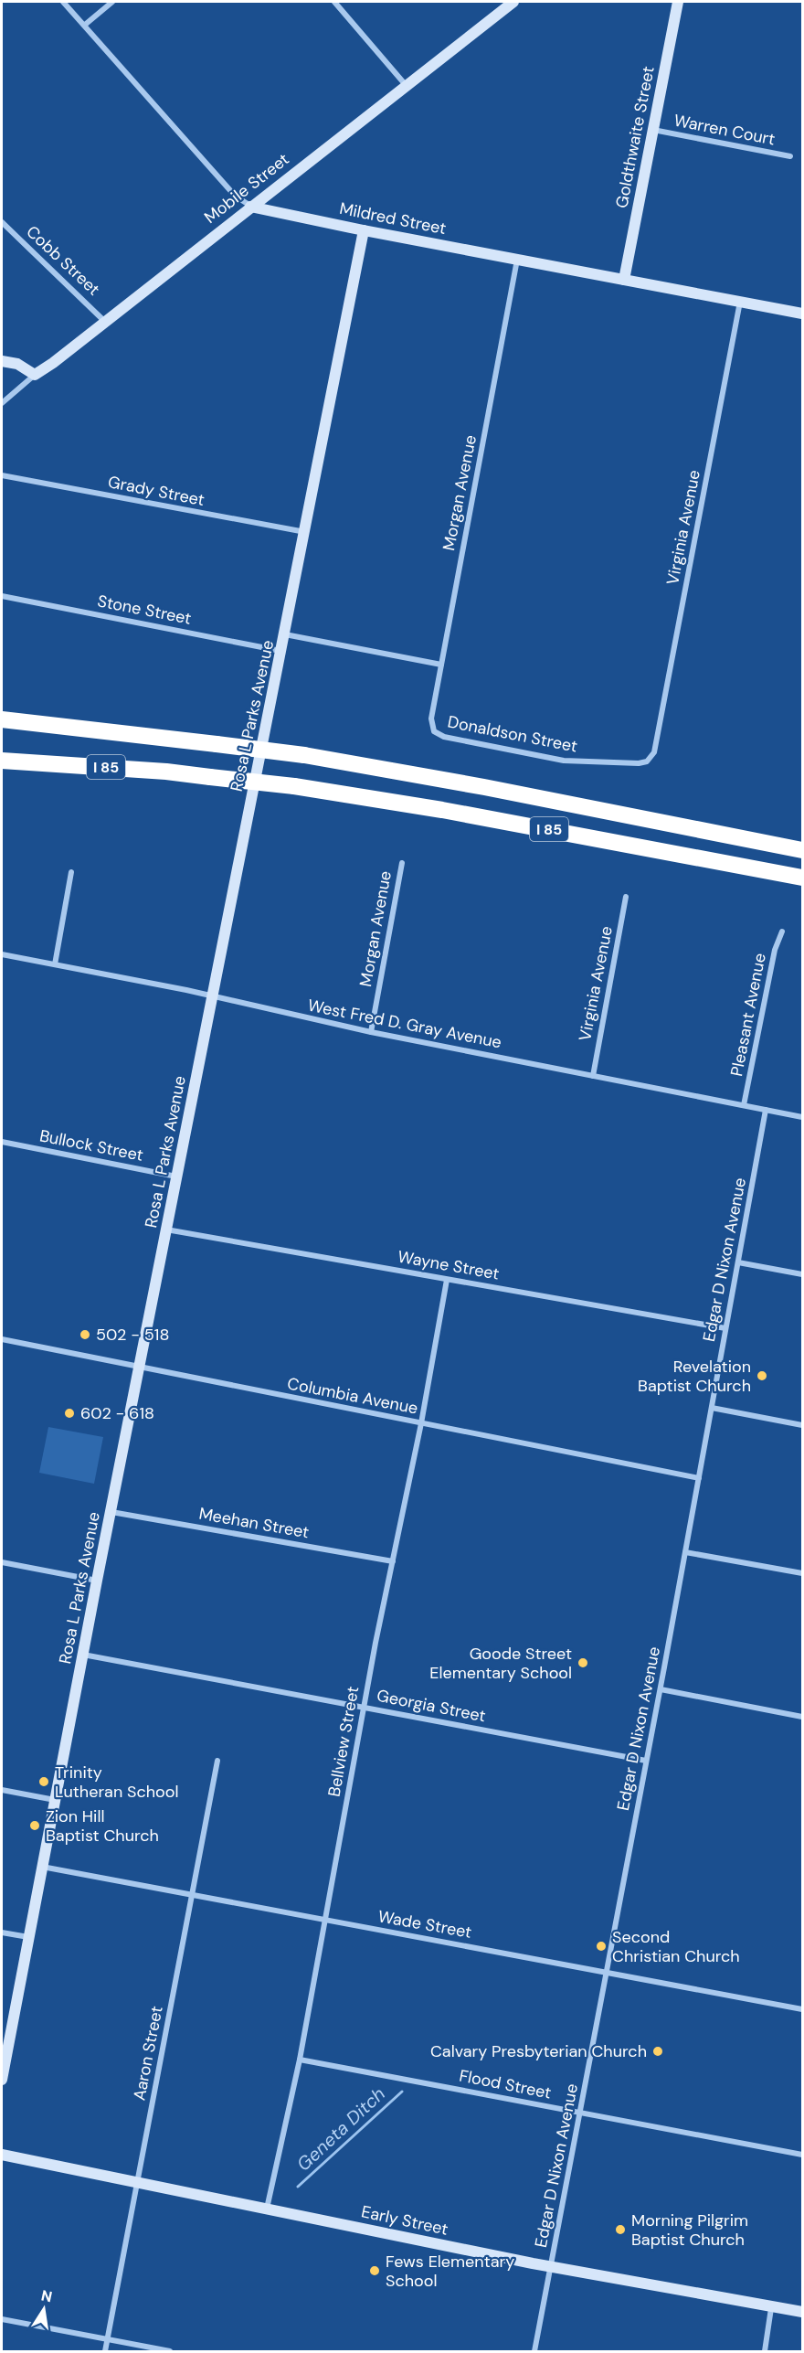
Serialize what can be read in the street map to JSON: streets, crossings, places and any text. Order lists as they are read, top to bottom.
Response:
{
  "streets": {
    "highway": ["I 85"],
    "street": [
      "Warren Court",
      "Goldthwaite Street",
      "Mobile Street",
      "Mildred Street",
      "Cobb Street",
      "Grady Street",
      "Morgan Avenue",
      "Virginia Avenue",
      "Stone Street",
      "Rosa L Parks Avenue",
      "Donaldson Street",
      "Pleasant Avenue",
      "West Fred D. Gray Avenue",
      "Bullock Street",
      "Edgar D Nixon Avenue",
      "Wayne Street",
      "Columbia Avenue",
      "Meehan Street",
      "Georgia Street",
      "Bellview Street",
      "Wade Street",
      "Aaron Street",
      "Flood Street",
      "Early Street"
    ]
  },
  "crossings": [
    ["Warren Court", "Goldthwaite Street"],
    ["Goldthwaite Street", "Mildred Street"],
    ["Mobile Street", "Mildred Street"],
    ["Mobile Street", "Cobb Street"],
    ["Mildred Street", "Morgan Avenue"],
    ["Mildred Street", "Virginia Avenue"],
    ["Mildred Street", "Rosa L Parks Avenue"],
    ["Grady Street", "Rosa L Parks Avenue"],
    ["Morgan Avenue", "Donaldson Street"],
    ["Morgan Avenue", "West Fred D. Gray Avenue"],
    ["Virginia Avenue", "Donaldson Street"],
    ["Virginia Avenue", "West Fred D. Gray Avenue"],
    ["Stone Street", "Rosa L Parks Avenue"],
    ["Rosa L Parks Avenue", "West Fred D. Gray Avenue"],
    ["Rosa L Parks Avenue", "Bullock Street"],
    ["Rosa L Parks Avenue", "Wayne Street"],
    ["Rosa L Parks Avenue", "Columbia Avenue"],
    ["Rosa L Parks Avenue", "Meehan Street"],
    ["Rosa L Parks Avenue", "Georgia Street"],
    ["Rosa L Parks Avenue", "Wade Street"],
    ["Pleasant Avenue", "West Fred D. Gray Avenue"],
    ["West Fred D. Gray Avenue", "Edgar D Nixon Avenue"],
    ["Edgar D Nixon Avenue", "Wayne Street"],
    ["Edgar D Nixon Avenue", "Columbia Avenue"],
    ["Edgar D Nixon Avenue", "Georgia Street"],
    ["Edgar D Nixon Avenue", "Wade Street"],
    ["Edgar D Nixon Avenue", "Flood Street"],
    ["Edgar D Nixon Avenue", "Early Street"],
    ["Wayne Street", "Bellview Street"],
    ["Columbia Avenue", "Bellview Street"],
    ["Meehan Street", "Bellview Street"],
    ["Georgia Street", "Bellview Street"],
    ["Bellview Street", "Wade Street"],
    ["Bellview Street", "Flood Street"],
    ["Bellview Street", "Early Street"],
    ["Wade Street", "Aaron Street"],
    ["Aaron Street", "Early Street"]
  ],
  "water": ["Geneta Ditch"],
  "places": [
    "502 - 518",
    "Revelation Baptist Church",
    "602 - 618",
    "Goode Street Elementary School",
    "Trinity Lutheran School",
    "Zion Hill Baptist Church",
    "Second Christian Church",
    "Calvary Presbyterian Church",
    "Morning Pilgrim Baptist Church",
    "Fews Elementary School"
  ],
  "north": "top"
}
